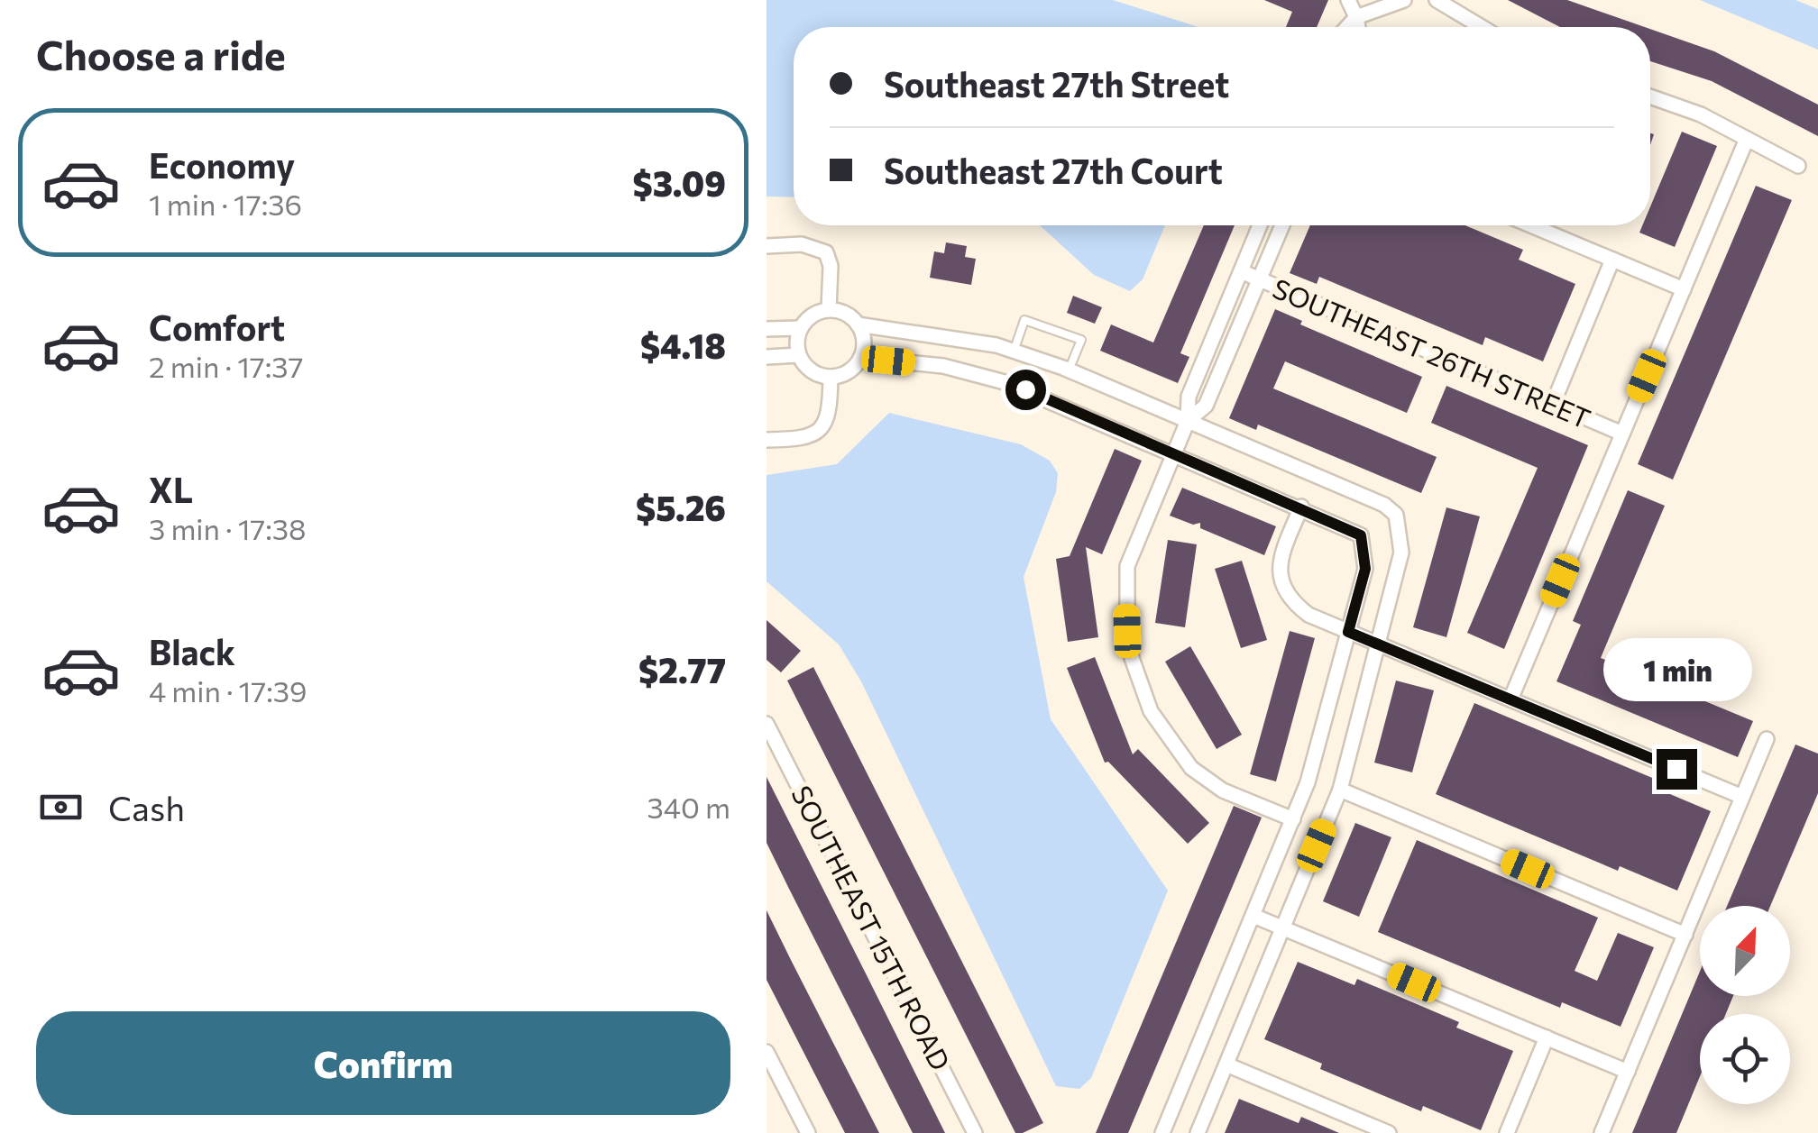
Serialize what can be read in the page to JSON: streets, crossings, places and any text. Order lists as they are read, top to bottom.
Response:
{
  "streets": {
    "street": ["SOUTHEAST 26TH STREET", "SOUTHEAST 15TH ROAD"]
  },
  "north": "top right",
  "page": {
    "heading": "Choose a ride",
    "banner": ["Southeast 27th Street", "Southeast 27th Court"],
    "list": [
      {
        "name": "Economy",
        "note": "1 min · 17:36",
        "value": "$3.09"
      },
      {
        "name": "Comfort",
        "note": "2 min · 17:37",
        "value": "$4.18"
      },
      {
        "name": "XL",
        "note": "3 min · 17:38",
        "value": "$5.26"
      },
      {
        "name": "Black",
        "note": "4 min · 17:39",
        "value": "$2.77"
      }
    ],
    "bubble": "1 min",
    "pay": ["Cash", "340 m"],
    "buttons": "Confirm"
  }
}
